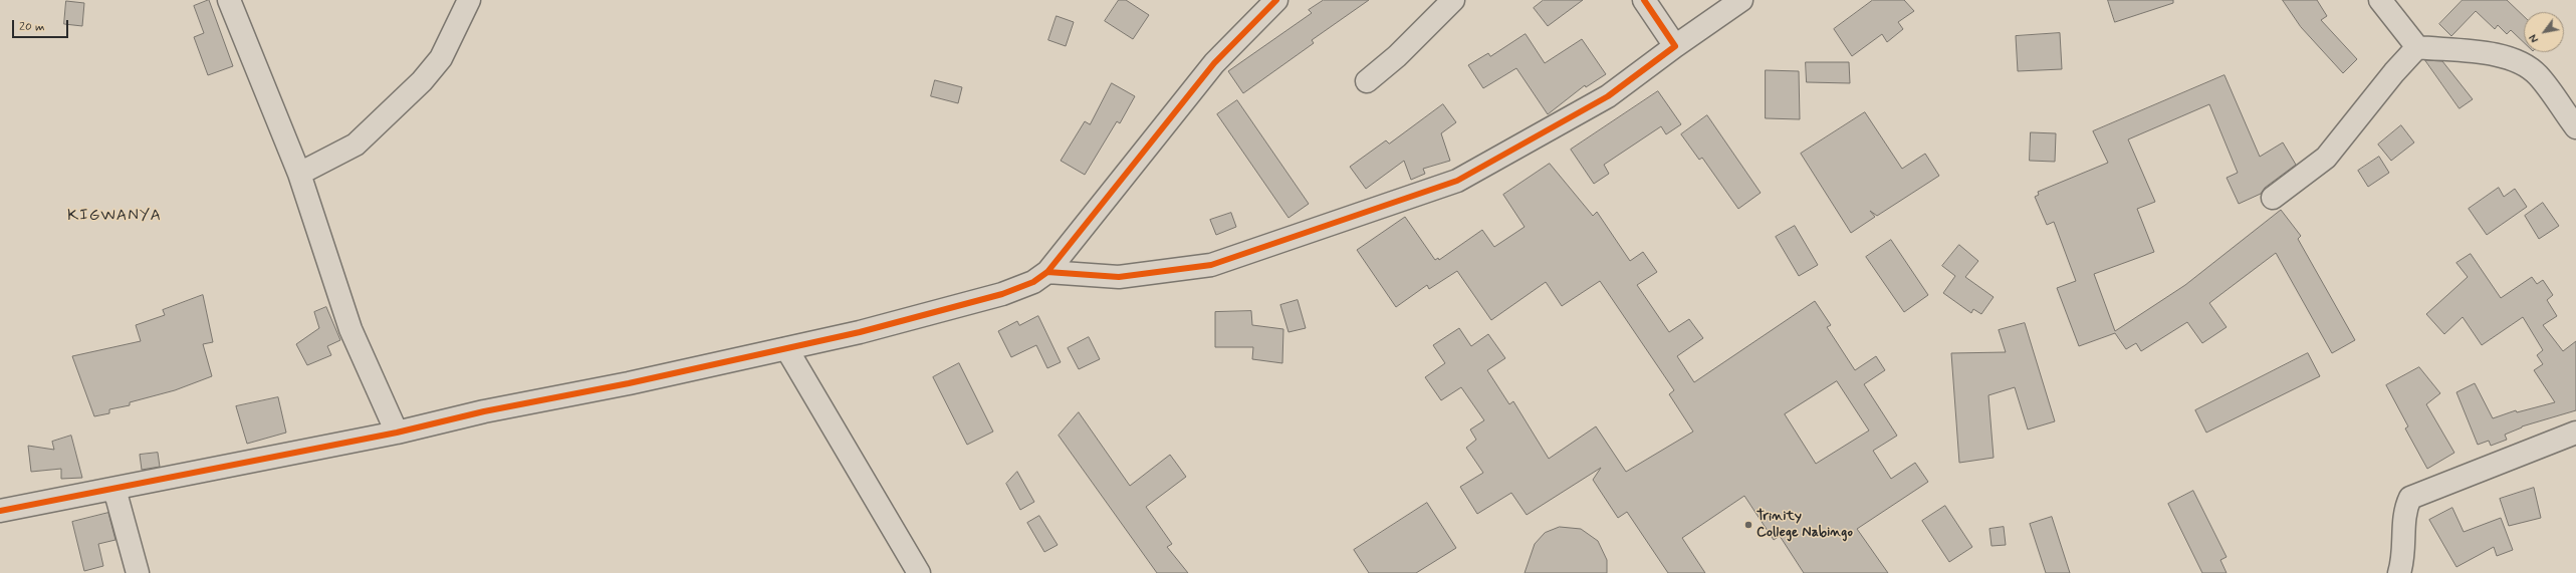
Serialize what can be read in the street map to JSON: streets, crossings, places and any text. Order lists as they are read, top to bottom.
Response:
{
  "districts": ["KIGWANYA"],
  "places": ["Trinity College Nabingo"],
  "scale_bar": "20 m",
  "north": "bottom left"
}
